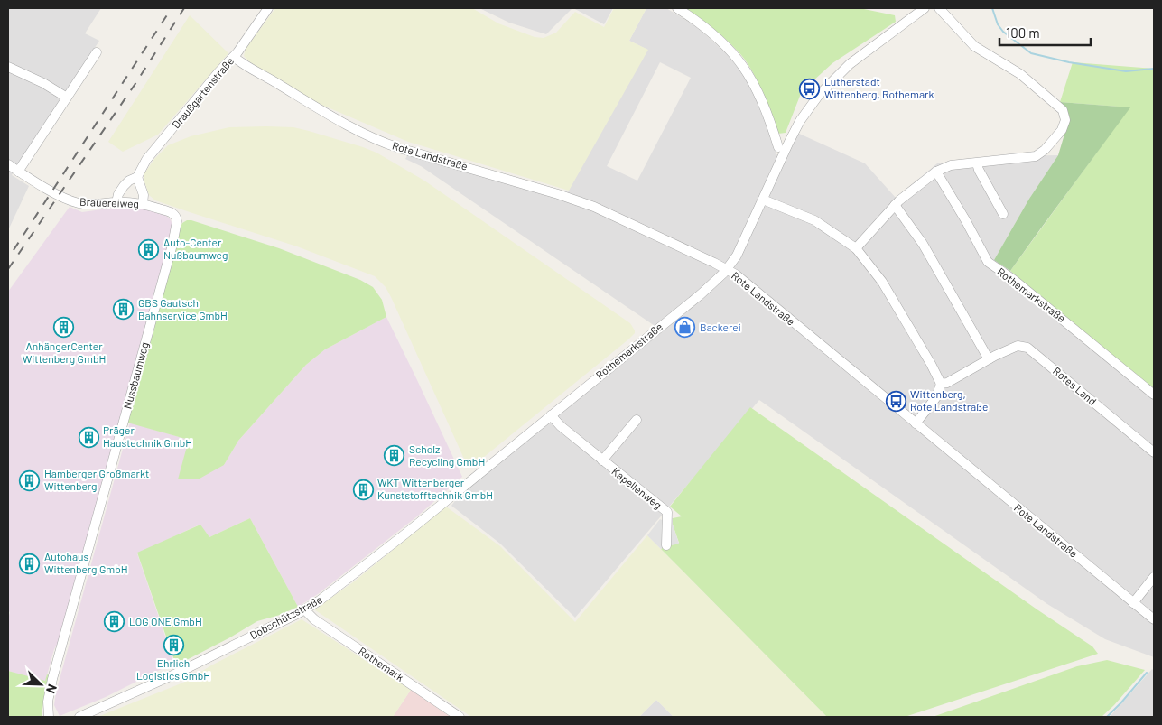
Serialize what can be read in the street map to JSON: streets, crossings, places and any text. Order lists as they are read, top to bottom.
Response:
{
  "streets": {
    "street": [
      "Draußgartenstraße",
      "Rote Landstraße",
      "Brauereiweg",
      "Rothemarkstraße",
      "Nussbaumweg",
      "Rotes Land",
      "Kapellenweg",
      "Dobschützstraße",
      "Rothemark"
    ]
  },
  "crossings": [
    ["Draußgartenstraße", "Rote Landstraße"],
    ["Draußgartenstraße", "Brauereiweg"],
    ["Rote Landstraße", "Rothemarkstraße"],
    ["Brauereiweg", "Nussbaumweg"],
    ["Rothemarkstraße", "Kapellenweg"],
    ["Rothemarkstraße", "Dobschützstraße"],
    ["Dobschützstraße", "Rothemark"]
  ],
  "places": {
    "bus stop": ["Lutherstadt Wittenberg, Rothemark", "Wittenberg, Rote Landstraße"],
    "building": [
      "Auto-Center Nußbaumweg",
      "GBS Gautsch Bahnservice GmbH",
      "AnhängerCenter Wittenberg GmbH",
      "Präger Haustechnik GmbH",
      "Scholz Recycling GmbH",
      "Hamberger Großmarkt Wittenberg",
      "WKT Wittenberger Kunststofftechnik GmbH",
      "Autohaus Wittenberg GmbH",
      "LOG ONE GmbH",
      "Ehrlich Logistics GmbH"
    ],
    "shop": ["Backerei"]
  },
  "scale_bar": "100 m",
  "north": "bottom right"
}
